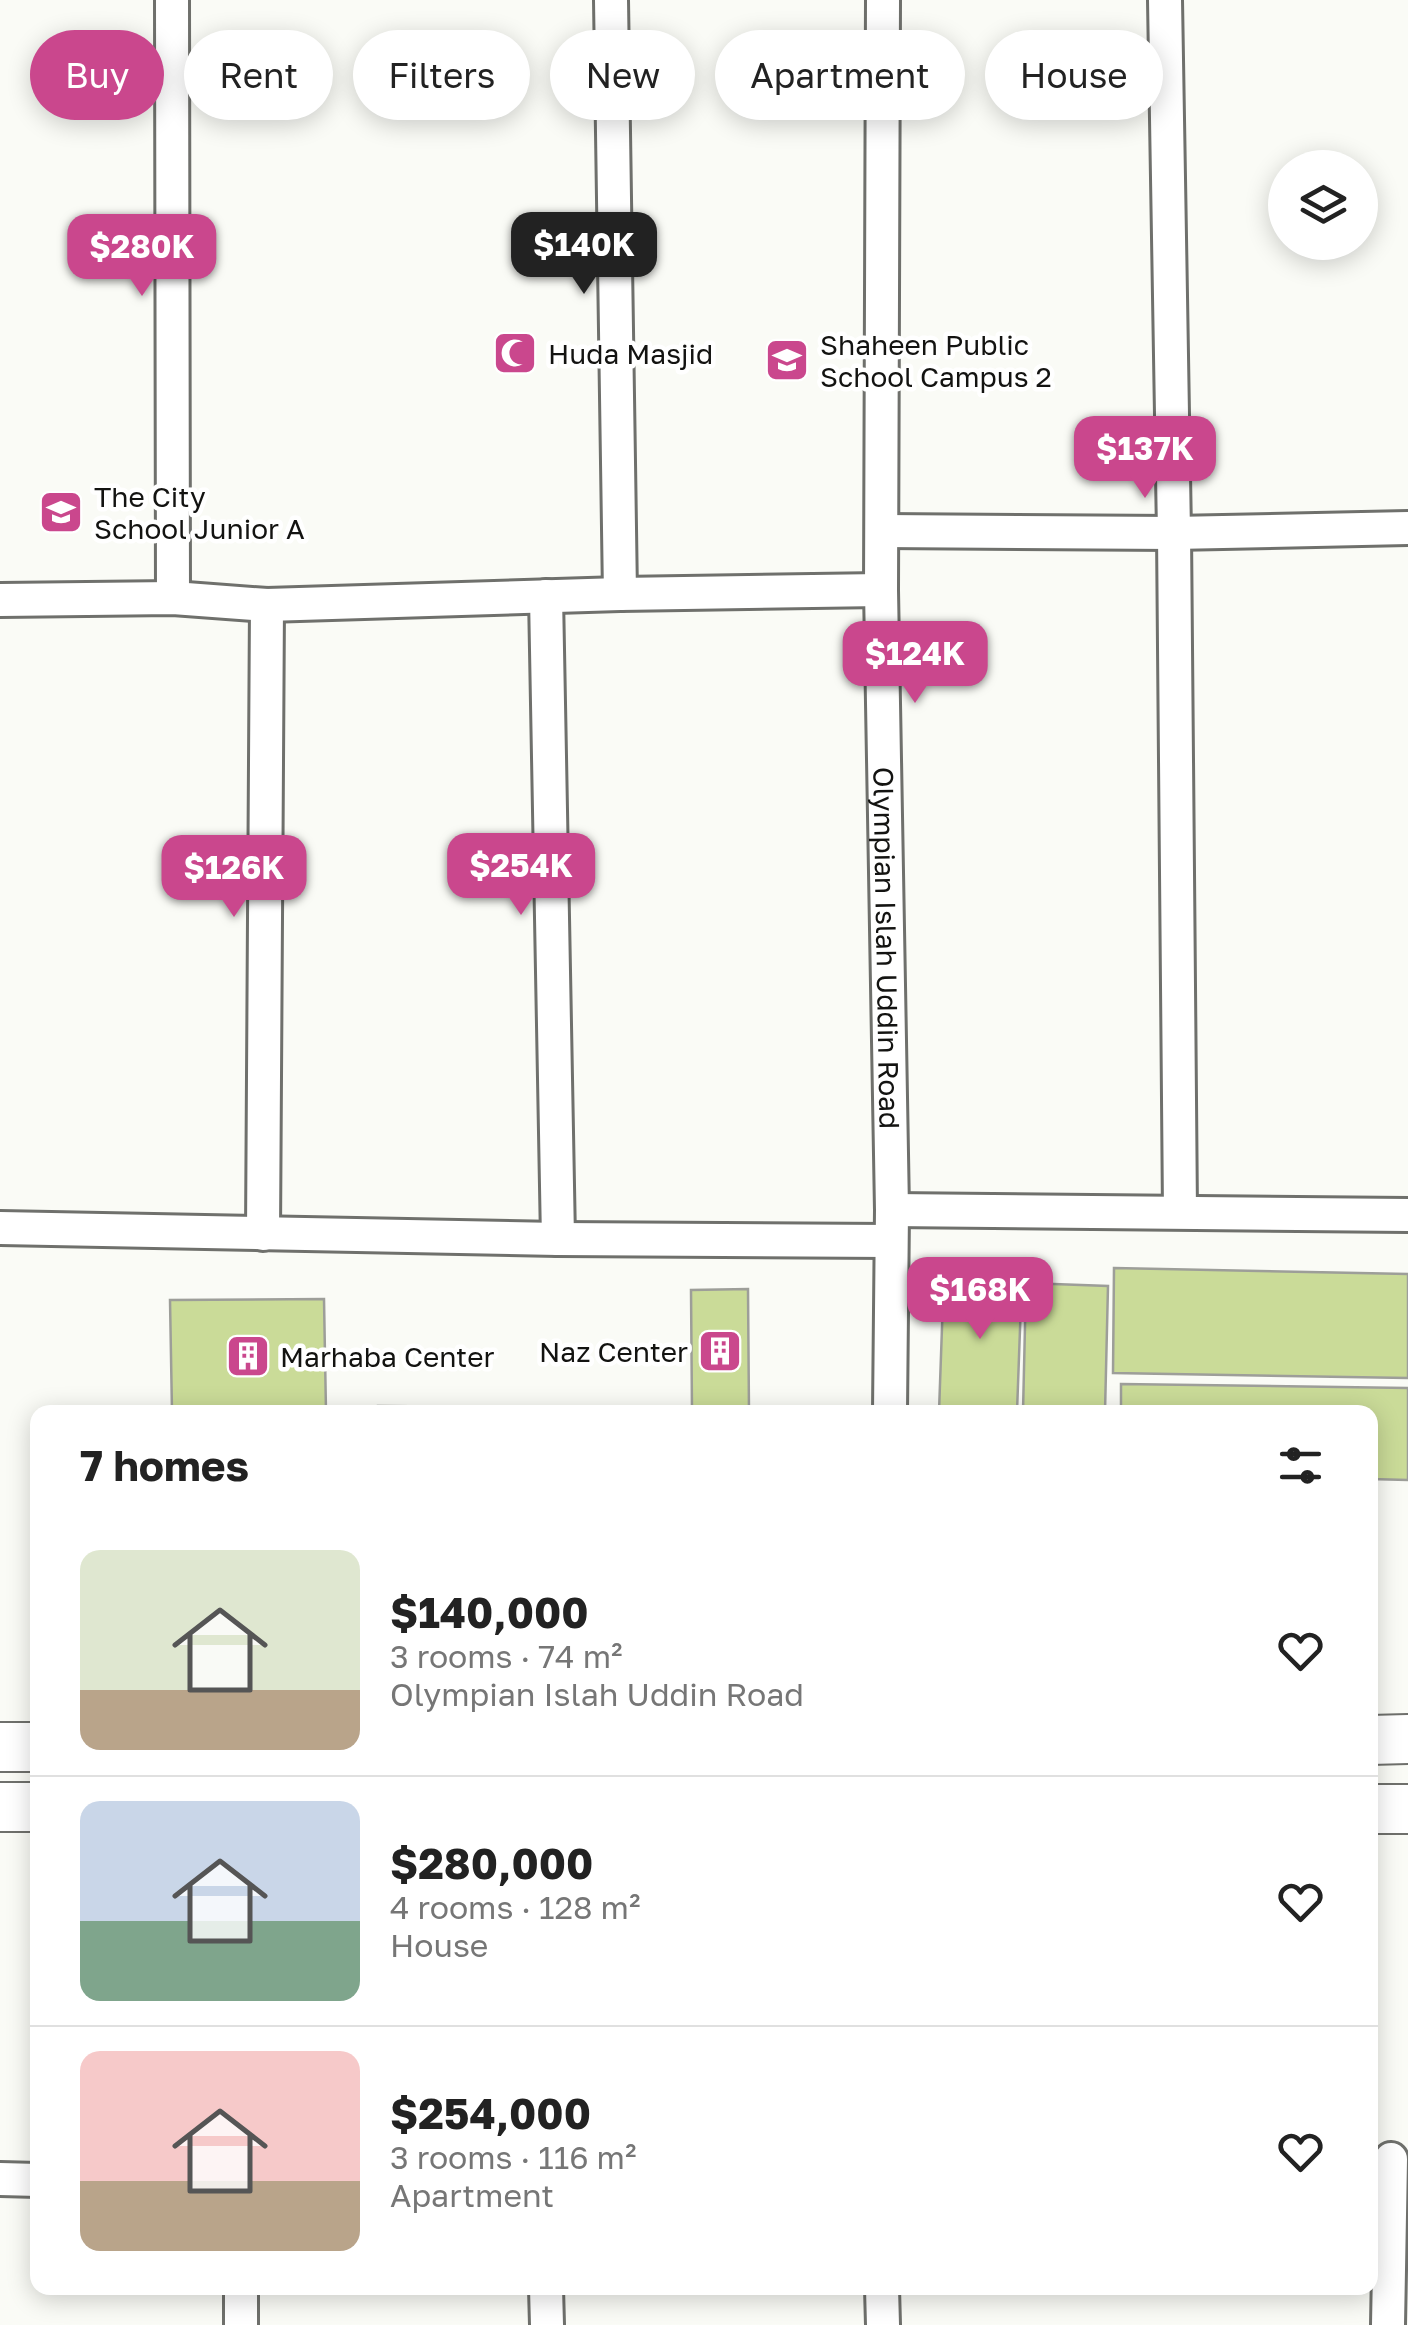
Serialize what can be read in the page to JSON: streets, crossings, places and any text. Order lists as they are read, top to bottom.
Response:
{
  "streets": {
    "street": ["Olympian Islah Uddin Road"]
  },
  "places": {
    "mosque": ["Huda Masjid"],
    "school or university": ["Shaheen Public School Campus 2", "The City School Junior A"],
    "building": ["Naz Center", "Marhaba Center"]
  },
  "page": {
    "chip": [
      "Buy",
      "Rent",
      "Filters",
      "New",
      "Apartment",
      "House"
    ],
    "price": [
      "$140K",
      "$280K",
      "$137K",
      "$124K",
      "$254K",
      "$126K",
      "$168K"
    ],
    "heading": "7 homes",
    "list": [
      {
        "name": "$140,000",
        "note": "3 rooms · 74 m² · Olympian Islah Uddin Road"
      },
      {
        "name": "$280,000",
        "note": "4 rooms · 128 m² · House"
      },
      {
        "name": "$254,000",
        "note": "3 rooms · 116 m² · Apartment"
      }
    ]
  }
}
